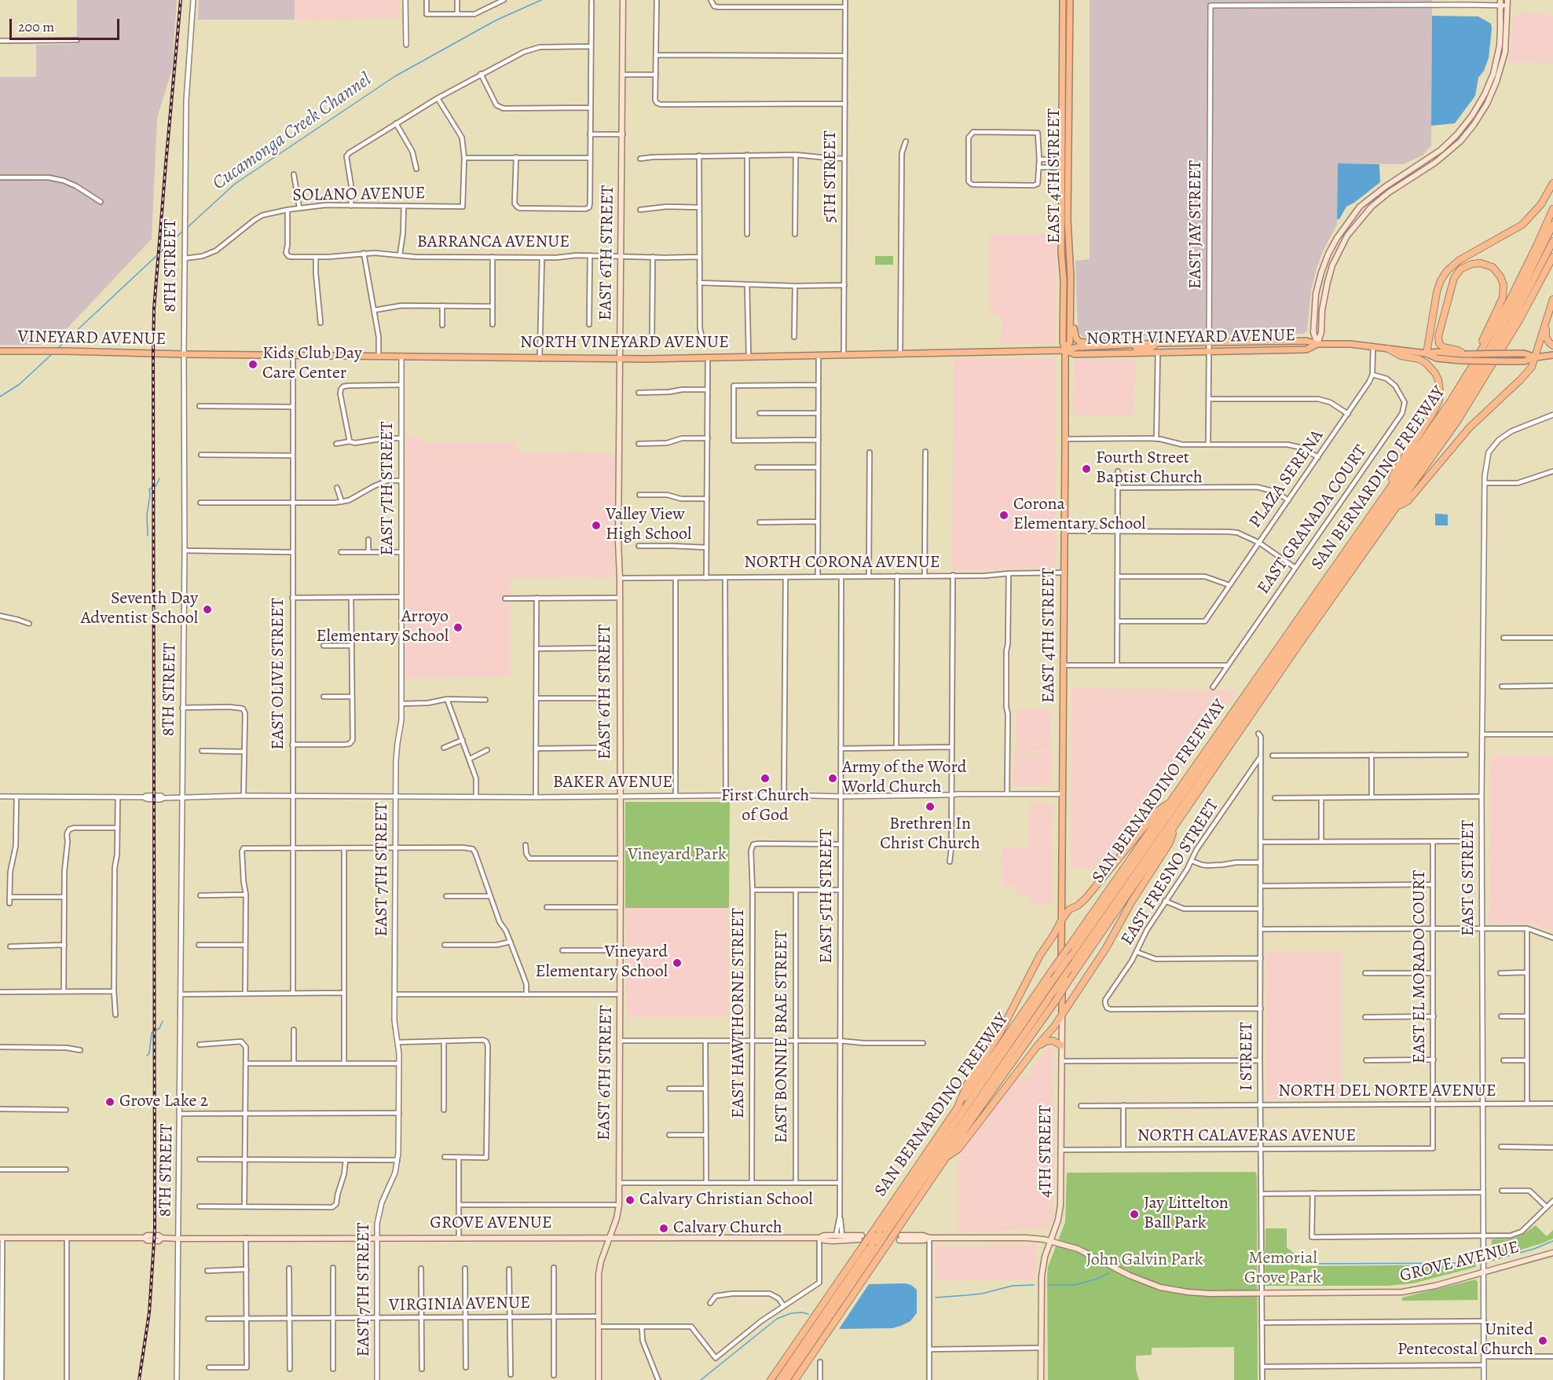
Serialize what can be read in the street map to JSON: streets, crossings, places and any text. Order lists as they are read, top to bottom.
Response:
{
  "streets": {
    "highway": ["SAN BERNARDINO FREEWAY"],
    "main road": [
      "EAST 4TH STREET",
      "EAST 6TH STREET",
      "NORTH VINEYARD AVENUE",
      "VINEYARD AVENUE",
      "4TH STREET",
      "GROVE AVENUE"
    ],
    "street": [
      "5TH STREET",
      "SOLANO AVENUE",
      "EAST JAY STREET",
      "BARRANCA AVENUE",
      "8TH STREET",
      "PLAZA SERENA",
      "EAST 7TH STREET",
      "EAST GRANADA COURT",
      "NORTH CORONA AVENUE",
      "EAST OLIVE STREET",
      "BAKER AVENUE",
      "EAST FRESNO STREET",
      "EAST G STREET",
      "EAST 5TH STREET",
      "EAST EL MORADO COURT",
      "EAST HAWTHORNE STREET",
      "EAST BONNIE BRAE STREET",
      "I STREET",
      "NORTH DEL NORTE AVENUE",
      "NORTH CALAVERAS AVENUE",
      "VIRGINIA AVENUE"
    ]
  },
  "crossings": [
    ["EAST 4TH STREET", "NORTH VINEYARD AVENUE"],
    ["EAST 4TH STREET", "NORTH CORONA AVENUE"],
    ["EAST 4TH STREET", "BAKER AVENUE"],
    ["EAST 4TH STREET", "4TH STREET"],
    ["5TH STREET", "NORTH VINEYARD AVENUE"],
    ["SOLANO AVENUE", "BARRANCA AVENUE"],
    ["SOLANO AVENUE", "8TH STREET"],
    ["EAST JAY STREET", "NORTH VINEYARD AVENUE"],
    ["BARRANCA AVENUE", "EAST 6TH STREET"],
    ["EAST 6TH STREET", "NORTH VINEYARD AVENUE"],
    ["EAST 6TH STREET", "NORTH CORONA AVENUE"],
    ["EAST 6TH STREET", "BAKER AVENUE"],
    ["EAST 6TH STREET", "GROVE AVENUE"],
    ["EAST 6TH STREET", "VIRGINIA AVENUE"],
    ["8TH STREET", "NORTH VINEYARD AVENUE"],
    ["8TH STREET", "VINEYARD AVENUE"],
    ["8TH STREET", "BAKER AVENUE"],
    ["8TH STREET", "GROVE AVENUE"],
    ["NORTH VINEYARD AVENUE", "VINEYARD AVENUE"],
    ["NORTH VINEYARD AVENUE", "EAST 7TH STREET"],
    ["NORTH VINEYARD AVENUE", "EAST OLIVE STREET"],
    ["SAN BERNARDINO FREEWAY", "GROVE AVENUE"],
    ["PLAZA SERENA", "EAST GRANADA COURT"],
    ["EAST 7TH STREET", "BAKER AVENUE"],
    ["EAST 7TH STREET", "GROVE AVENUE"],
    ["EAST 7TH STREET", "VIRGINIA AVENUE"],
    ["NORTH CORONA AVENUE", "EAST 5TH STREET"],
    ["EAST OLIVE STREET", "BAKER AVENUE"],
    ["BAKER AVENUE", "EAST 5TH STREET"],
    ["EAST FRESNO STREET", "I STREET"],
    ["EAST G STREET", "NORTH DEL NORTE AVENUE"],
    ["EAST G STREET", "GROVE AVENUE"],
    ["EAST 5TH STREET", "EAST HAWTHORNE STREET"],
    ["EAST 5TH STREET", "GROVE AVENUE"],
    ["EAST EL MORADO COURT", "NORTH DEL NORTE AVENUE"],
    ["EAST EL MORADO COURT", "NORTH CALAVERAS AVENUE"],
    ["I STREET", "NORTH DEL NORTE AVENUE"],
    ["I STREET", "NORTH CALAVERAS AVENUE"],
    ["I STREET", "GROVE AVENUE"],
    ["NORTH CALAVERAS AVENUE", "4TH STREET"],
    ["4TH STREET", "GROVE AVENUE"]
  ],
  "water": ["Cucamonga Creek Channel"],
  "parks": ["Vineyard Park", "Memorial Grove Park", "John Galvin Park"],
  "places": [
    "Kids Club Day Care Center",
    "Fourth Street Baptist Church",
    "Corona Elementary School",
    "Valley View High School",
    "Seventh Day Adventist School",
    "Arroyo Elementary School",
    "First Church of God",
    "Army of the Word World Church",
    "Brethren In Christ Church",
    "Vineyard Elementary School",
    "Grove Lake 2",
    "Calvary Christian School",
    "Jay Littelton Ball Park",
    "Calvary Church",
    "United Pentecostal Church"
  ],
  "scale_bar": "200 m"
}
